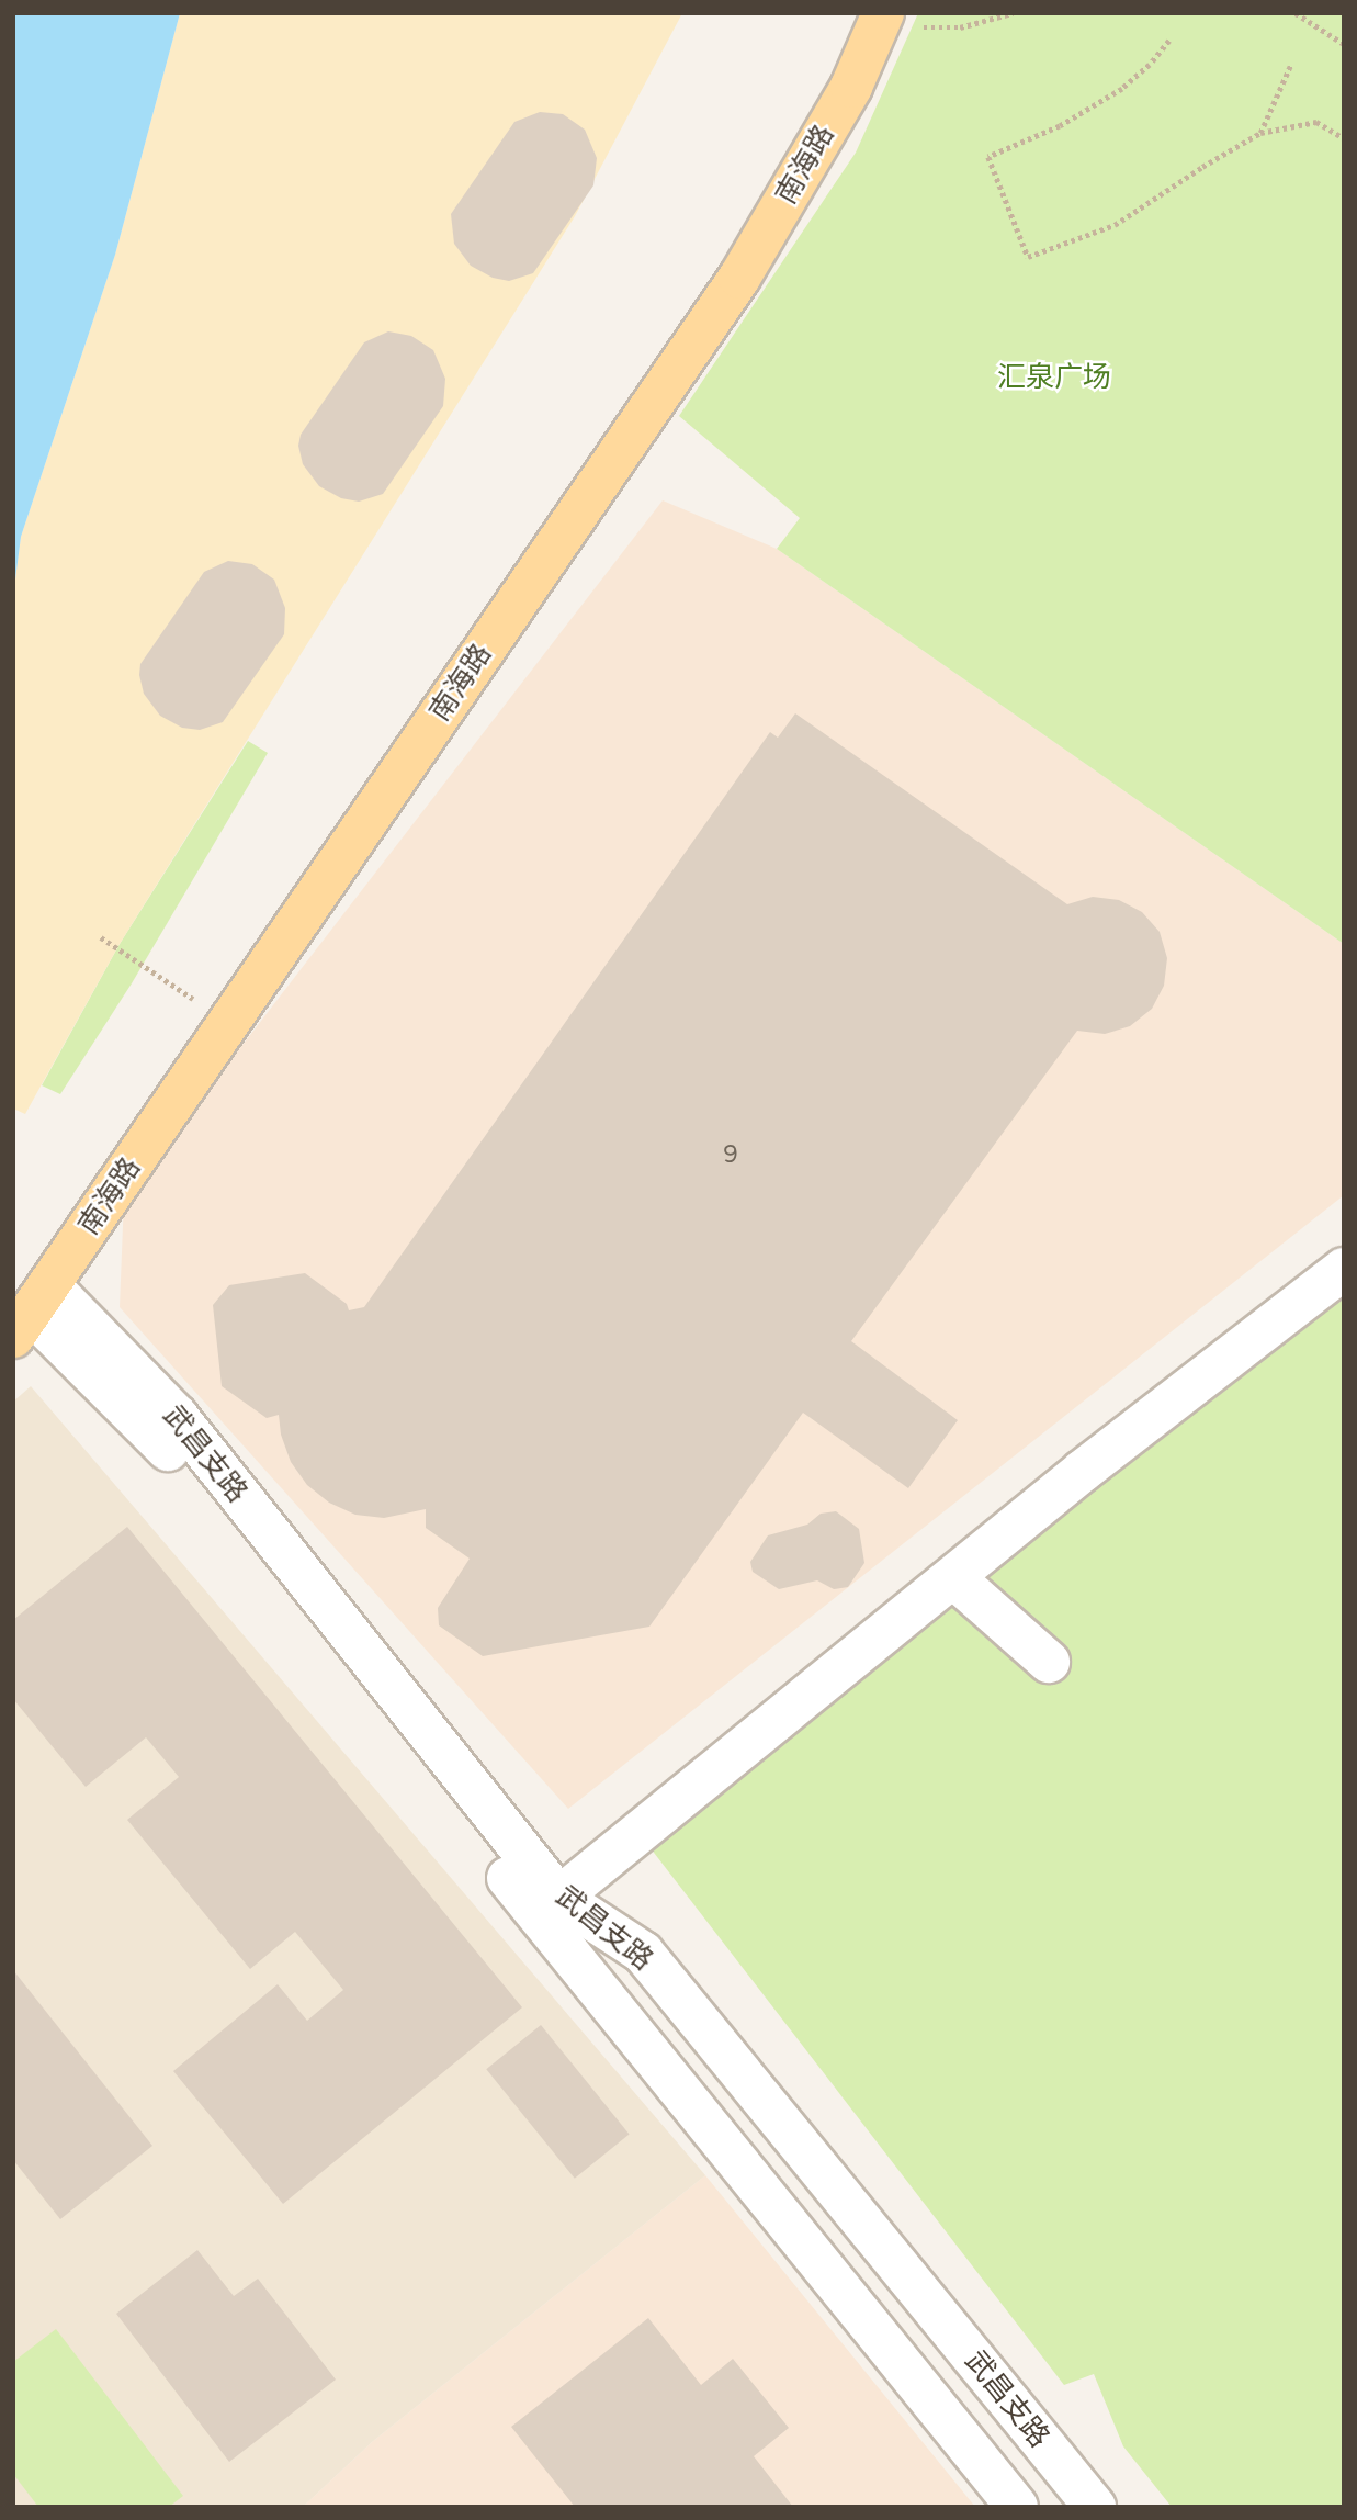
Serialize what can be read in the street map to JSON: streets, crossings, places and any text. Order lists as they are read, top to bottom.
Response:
{
  "streets": {
    "main road": ["南海路"],
    "street": ["武昌支路"]
  },
  "crossings": [
    ["南海路", "武昌支路"]
  ],
  "parks": ["汇泉广场"],
  "house_numbers": ["9"]
}
